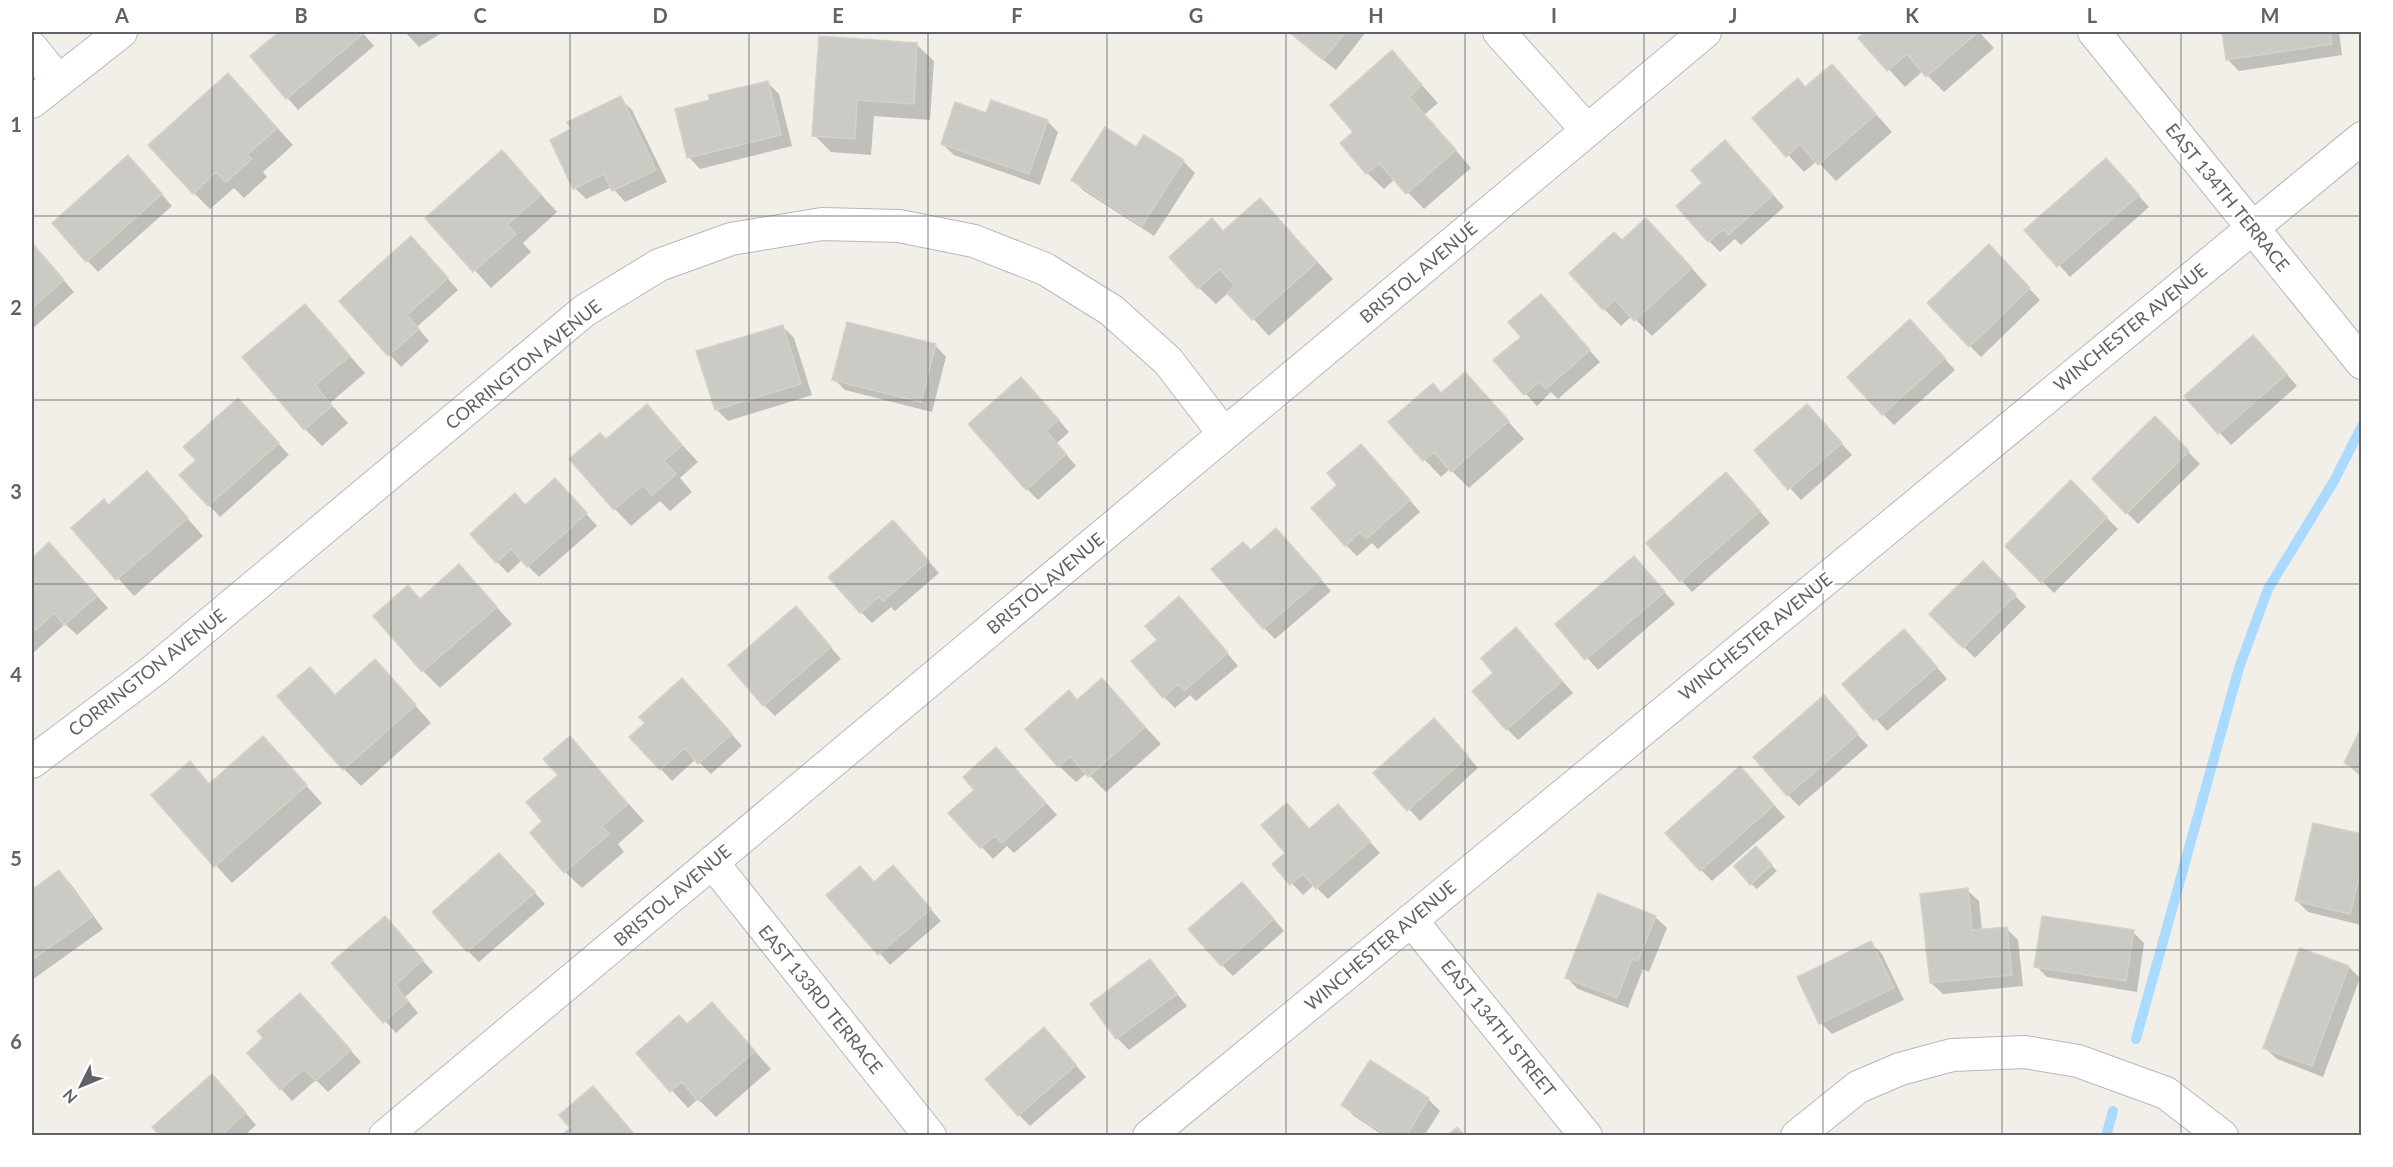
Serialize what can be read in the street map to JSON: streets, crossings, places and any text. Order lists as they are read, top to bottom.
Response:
{
  "streets": {
    "street": [
      "EAST 134TH TERRACE",
      "BRISTOL AVENUE",
      "WINCHESTER AVENUE",
      "CORRINGTON AVENUE",
      "EAST 133RD TERRACE",
      "EAST 134TH STREET"
    ]
  },
  "crossings": [
    ["EAST 134TH TERRACE", "WINCHESTER AVENUE"],
    ["BRISTOL AVENUE", "CORRINGTON AVENUE"],
    ["BRISTOL AVENUE", "EAST 133RD TERRACE"],
    ["WINCHESTER AVENUE", "EAST 134TH STREET"]
  ],
  "north": "bottom left",
  "grid": {
    "columns": [
      "A",
      "B",
      "C",
      "D",
      "E",
      "F",
      "G",
      "H",
      "I",
      "J",
      "K",
      "L",
      "M"
    ],
    "rows": [
      "1",
      "2",
      "3",
      "4",
      "5",
      "6"
    ]
  }
}
